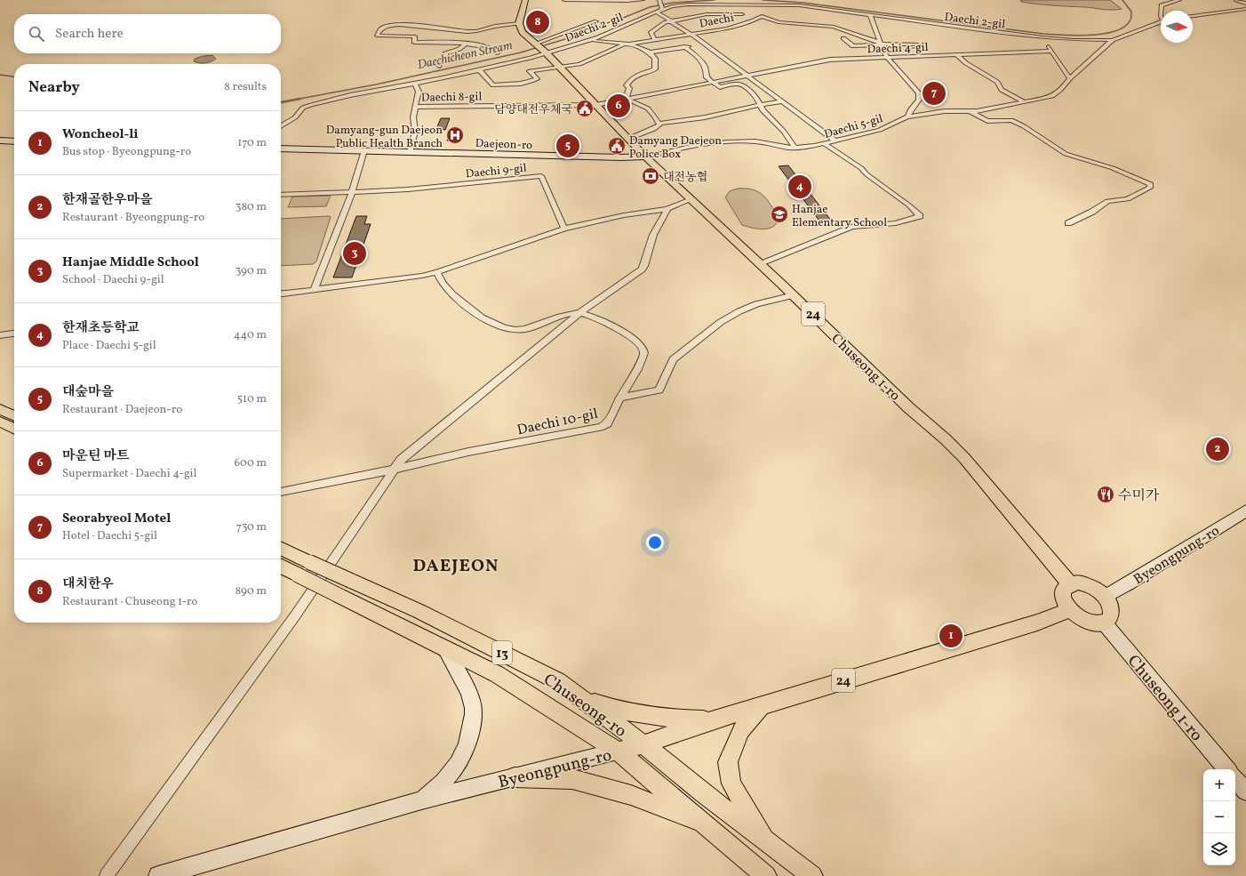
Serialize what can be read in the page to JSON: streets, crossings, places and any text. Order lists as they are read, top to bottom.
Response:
{
  "streets": {
    "main road": [
      "24",
      "Chuseong 1-ro",
      "Byeongpung-ro",
      "13",
      "Chuseong-ro"
    ],
    "street": [
      "Daechi",
      "Daechi 2-gil",
      "Daechi 4-gil",
      "Daechi 8-gil",
      "Daechi 5-gil",
      "Daejeon-ro",
      "Daechi 9-gil",
      "Daechi 10-gil"
    ]
  },
  "crossings": [
    ["Daechi", "Daechi 8-gil"],
    ["Daechi", "Chuseong 1-ro"],
    ["Daechi 2-gil", "Daechi 8-gil"],
    ["Daechi 2-gil", "Daechi 5-gil"],
    ["Daechi 2-gil", "24"],
    ["Daechi 2-gil", "Chuseong 1-ro"],
    ["Daechi 4-gil", "Daechi 8-gil"],
    ["Daechi 4-gil", "Chuseong 1-ro"],
    ["Daechi 8-gil", "Daejeon-ro"],
    ["Daechi 8-gil", "24"],
    ["Daechi 8-gil", "Chuseong 1-ro"],
    ["Daechi 5-gil", "Daejeon-ro"],
    ["Daechi 5-gil", "Chuseong 1-ro"],
    ["Daejeon-ro", "Chuseong 1-ro"],
    ["24", "Chuseong 1-ro"],
    ["Chuseong 1-ro", "Byeongpung-ro"],
    ["Byeongpung-ro", "13"],
    ["Byeongpung-ro", "Chuseong-ro"],
    ["13", "Chuseong-ro"]
  ],
  "districts": ["DAEJEON"],
  "water": ["Daechicheon Stream"],
  "places": {
    "public building": ["담양대전우체국", "Damyang Daejeon Police Box"],
    "hospital": ["Damyang-gun Daejeon Public Health Branch"],
    "bank": ["대전농협"],
    "school or university": ["Hanjae Elementary School"],
    "restaurant": ["수미가"]
  },
  "north": "right",
  "page": {
    "pins": [
      "8",
      "7",
      "6",
      "5",
      "4",
      "3",
      "2",
      "1"
    ],
    "search": "Search here",
    "heading": ["Nearby", "8 results"],
    "list": [
      {
        "mark": "1",
        "name": "Woncheol-li",
        "note": "Bus stop · Byeongpung-ro",
        "value": "170 m"
      },
      {
        "mark": "2",
        "name": "한재골한우마을",
        "note": "Restaurant · Byeongpung-ro",
        "value": "380 m"
      },
      {
        "mark": "3",
        "name": "Hanjae Middle School",
        "note": "School · Daechi 9-gil",
        "value": "390 m"
      },
      {
        "mark": "4",
        "name": "한재초등학교",
        "note": "Place · Daechi 5-gil",
        "value": "440 m"
      },
      {
        "mark": "5",
        "name": "대숲마을",
        "note": "Restaurant · Daejeon-ro",
        "value": "510 m"
      },
      {
        "mark": "6",
        "name": "마운틴 마트",
        "note": "Supermarket · Daechi 4-gil",
        "value": "600 m"
      },
      {
        "mark": "7",
        "name": "Seorabyeol Motel",
        "note": "Hotel · Daechi 5-gil",
        "value": "730 m"
      },
      {
        "mark": "8",
        "name": "대치한우",
        "note": "Restaurant · Chuseong 1-ro",
        "value": "890 m"
      }
    ],
    "map_buttons": ["+", "−"]
  }
}
